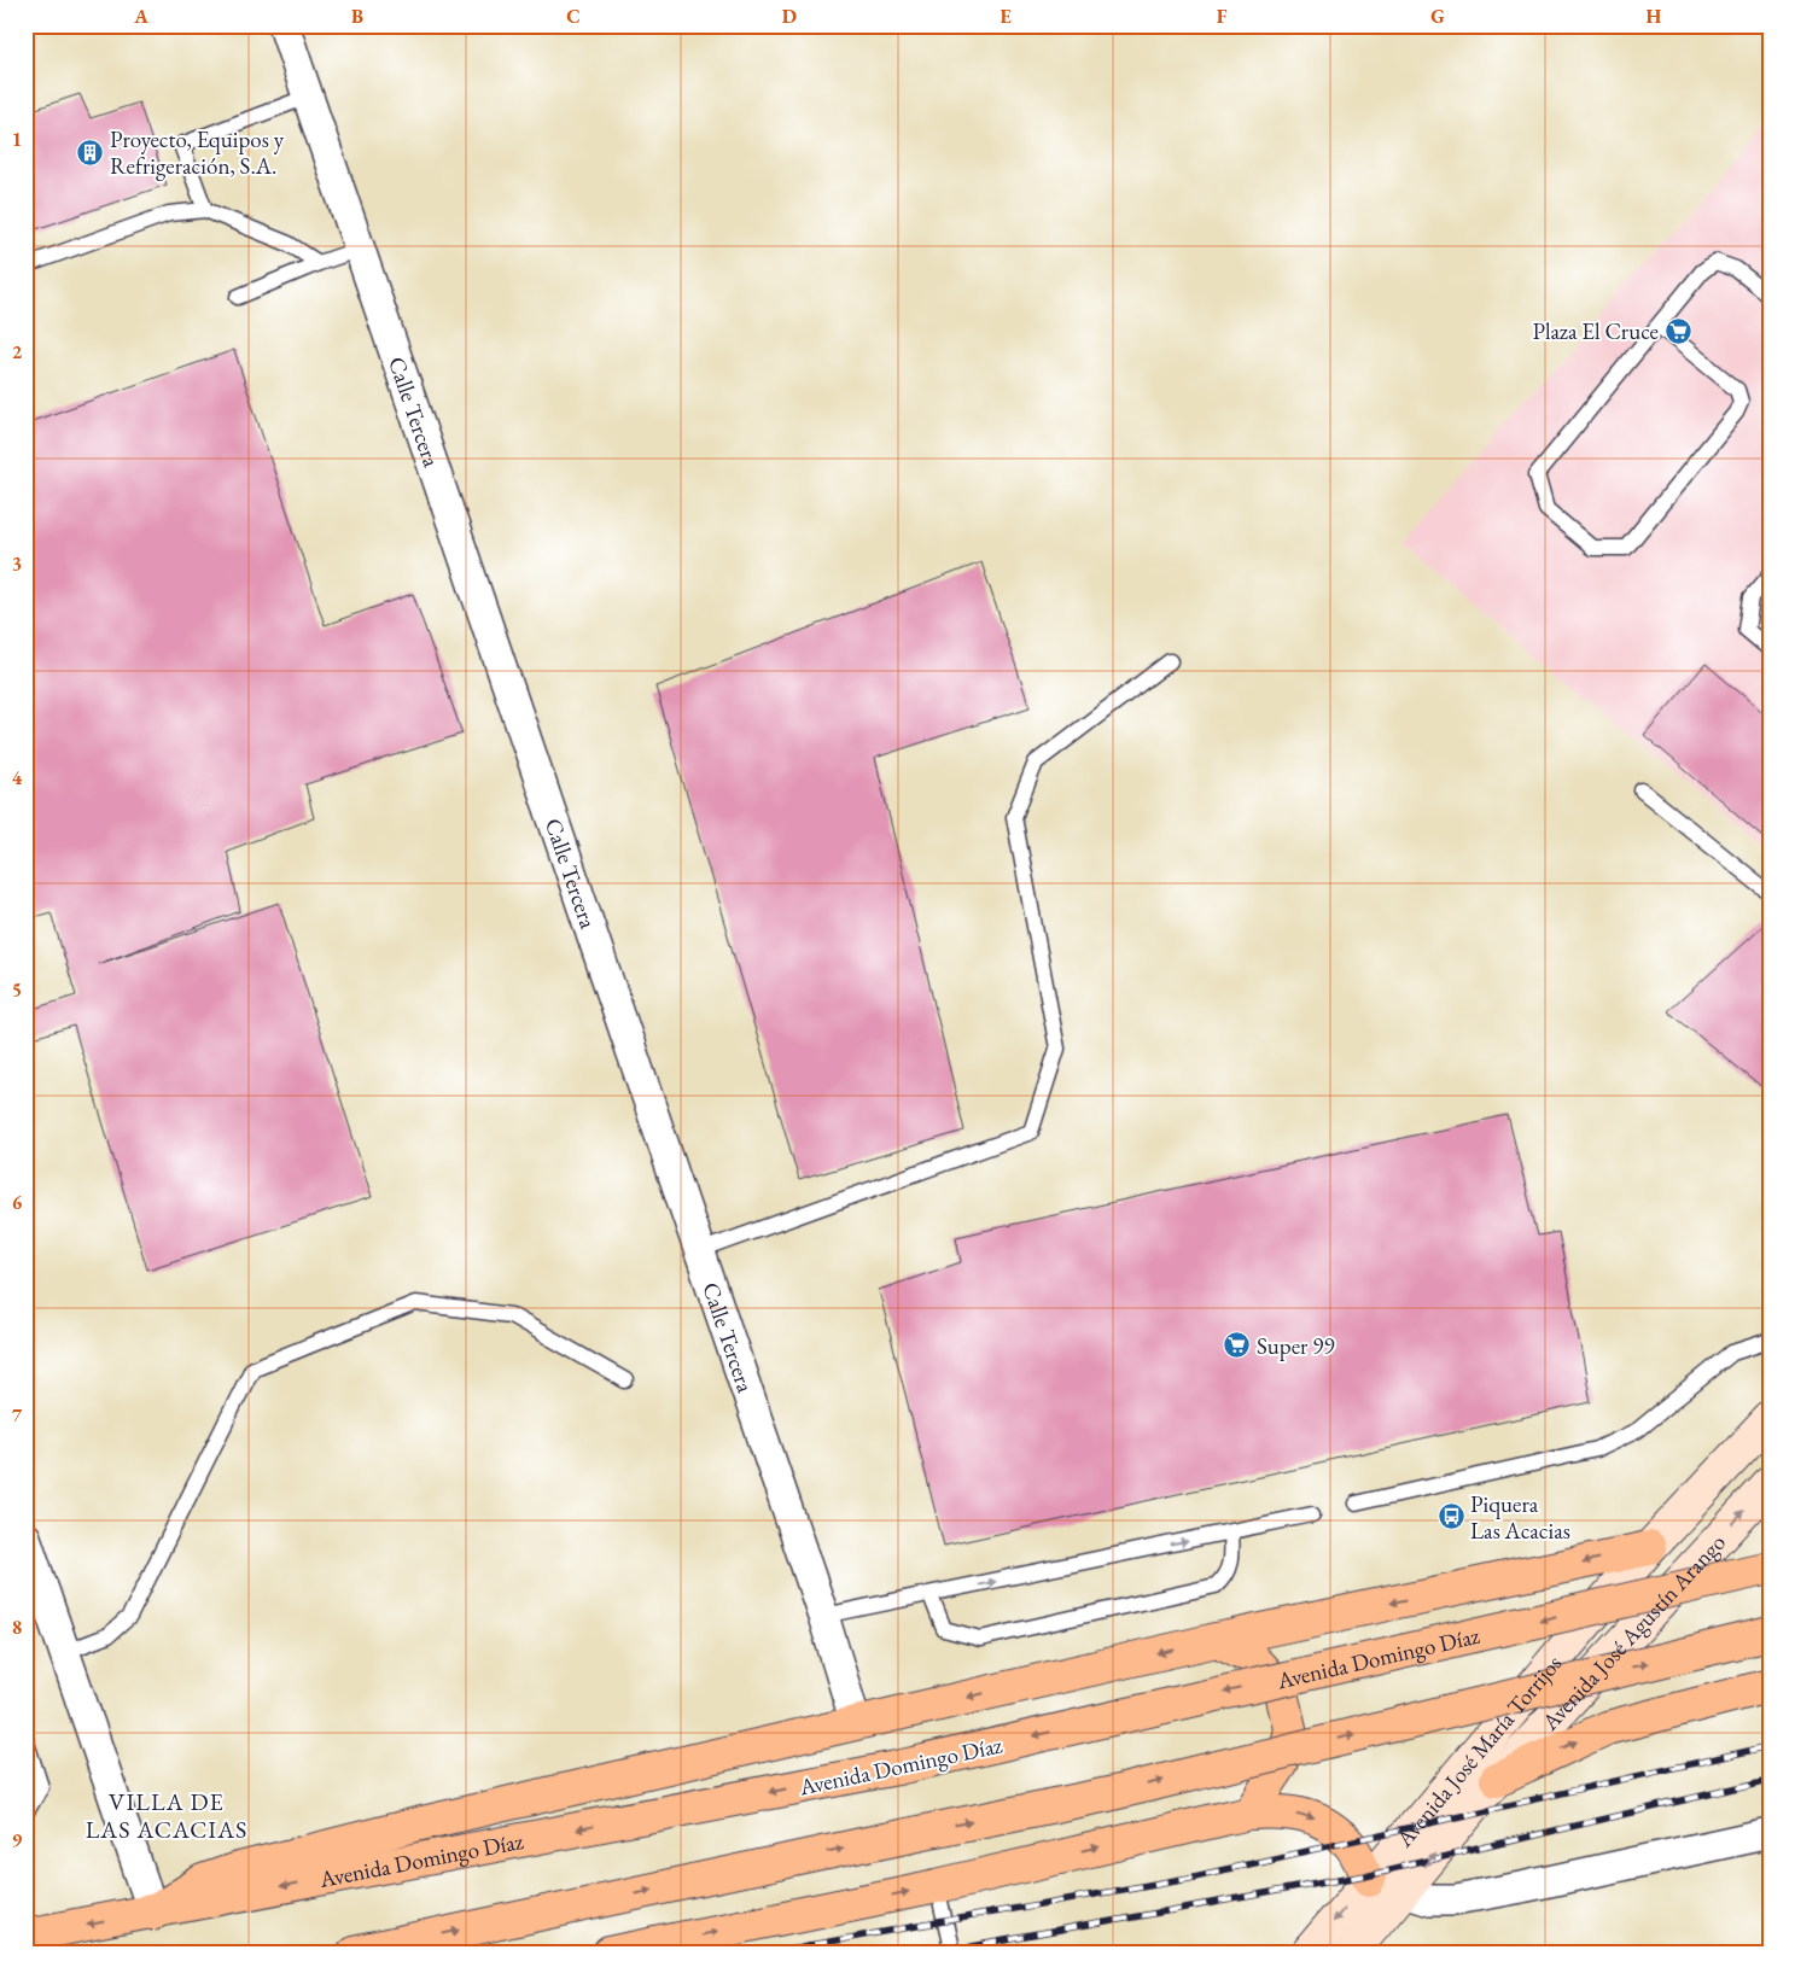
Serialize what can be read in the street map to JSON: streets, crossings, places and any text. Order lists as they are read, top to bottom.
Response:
{
  "streets": {
    "main road": ["Avenida José Agustín Arango", "Avenida Domingo Díaz", "Avenida José María Torrijos"],
    "street": ["Calle Tercera"]
  },
  "crossings": [
    ["Avenida José Agustín Arango", "Avenida José María Torrijos"]
  ],
  "districts": ["VILLA DE LAS ACACIAS"],
  "places": {
    "building": ["Proyecto, Equipos y Refrigeración, S.A."],
    "supermarket": ["Plaza El Cruce", "Super 99"],
    "bus stop": ["Piquera Las Acacias"]
  },
  "grid": {
    "columns": [
      "A",
      "B",
      "C",
      "D",
      "E",
      "F",
      "G",
      "H"
    ],
    "rows": [
      "1",
      "2",
      "3",
      "4",
      "5",
      "6",
      "7",
      "8",
      "9"
    ]
  }
}
